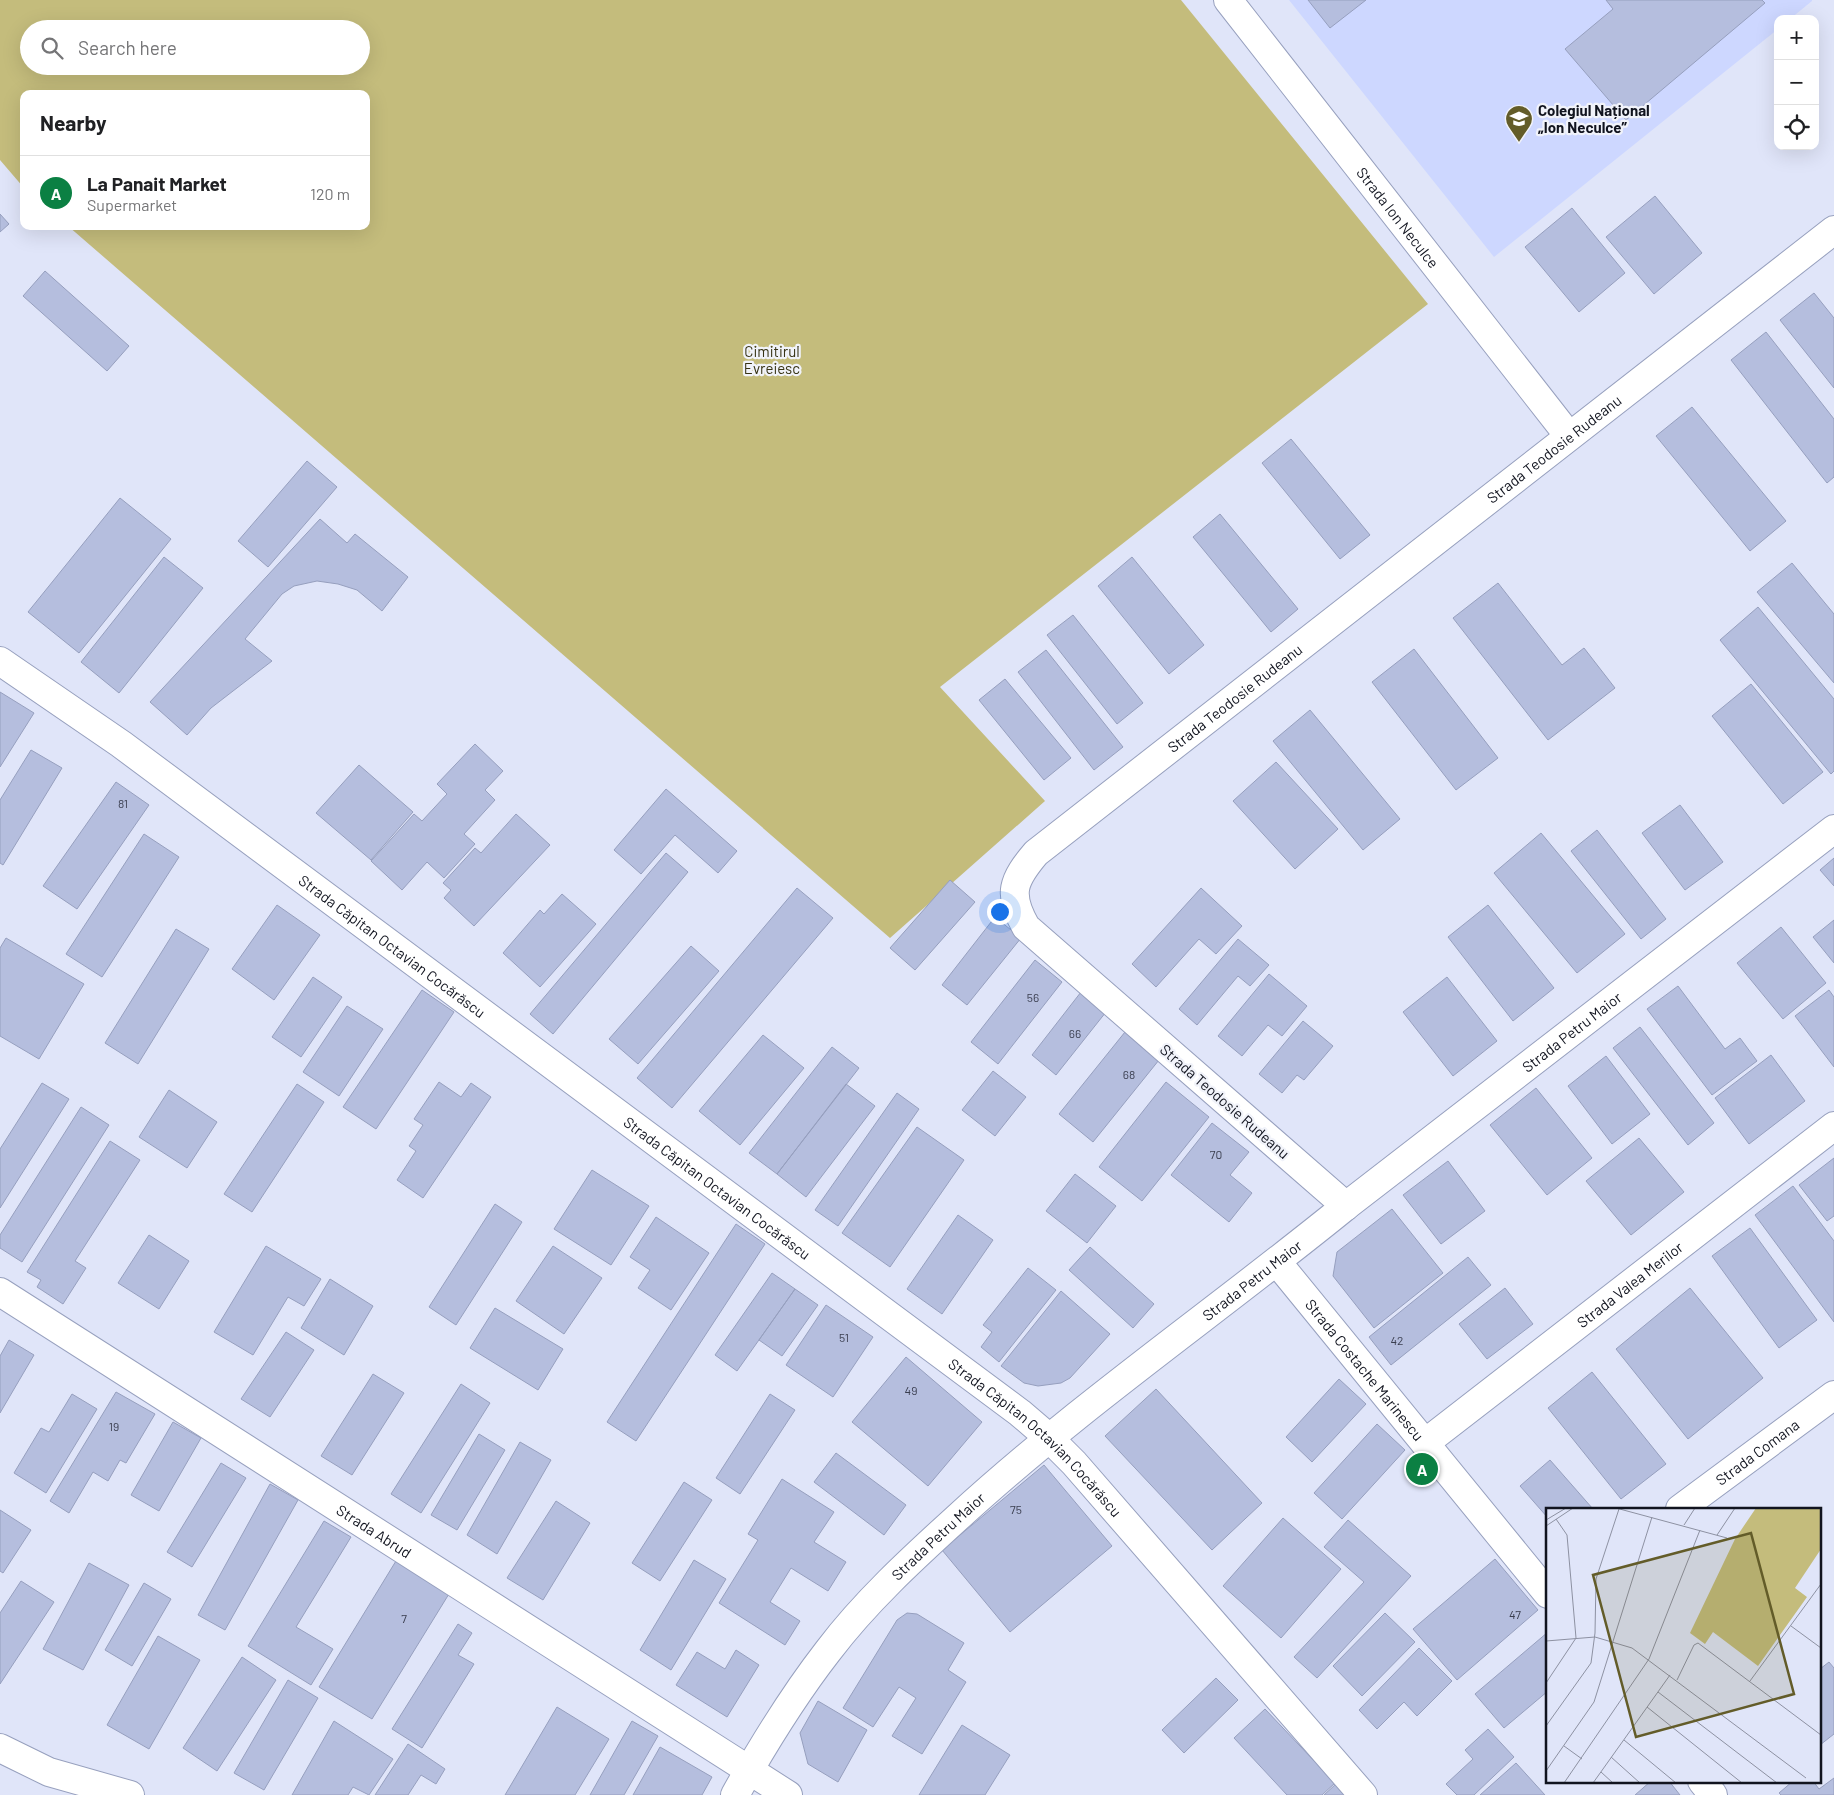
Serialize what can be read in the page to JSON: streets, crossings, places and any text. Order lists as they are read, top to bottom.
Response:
{
  "streets": {
    "street": [
      "Strada Ion Neculce",
      "Strada Teodosie Rudeanu",
      "Strada Căpitan Octavian Cocărăscu",
      "Strada Petru Maior",
      "Strada Valea Merilor",
      "Strada Costache Marinescu",
      "Strada Comana",
      "Strada Abrud"
    ]
  },
  "crossings": [
    ["Strada Ion Neculce", "Strada Teodosie Rudeanu"],
    ["Strada Teodosie Rudeanu", "Strada Petru Maior"],
    ["Strada Căpitan Octavian Cocărăscu", "Strada Petru Maior"],
    ["Strada Petru Maior", "Strada Costache Marinescu"],
    ["Strada Petru Maior", "Strada Abrud"],
    ["Strada Valea Merilor", "Strada Costache Marinescu"]
  ],
  "parks": ["Cimitirul Evreiesc"],
  "places": {
    "school or university": ["Colegiul Național „Ion Neculce”"]
  },
  "house_numbers": [
    "81",
    "56",
    "66",
    "68",
    "70",
    "51",
    "42",
    "49",
    "19",
    "75",
    "47",
    "7"
  ],
  "page": {
    "map_buttons": ["+", "−"],
    "search": "Search here",
    "heading": "Nearby",
    "list": [
      {
        "mark": "A",
        "name": "La Panait Market",
        "note": "Supermarket",
        "value": "120 m"
      }
    ],
    "pins": "A"
  }
}
